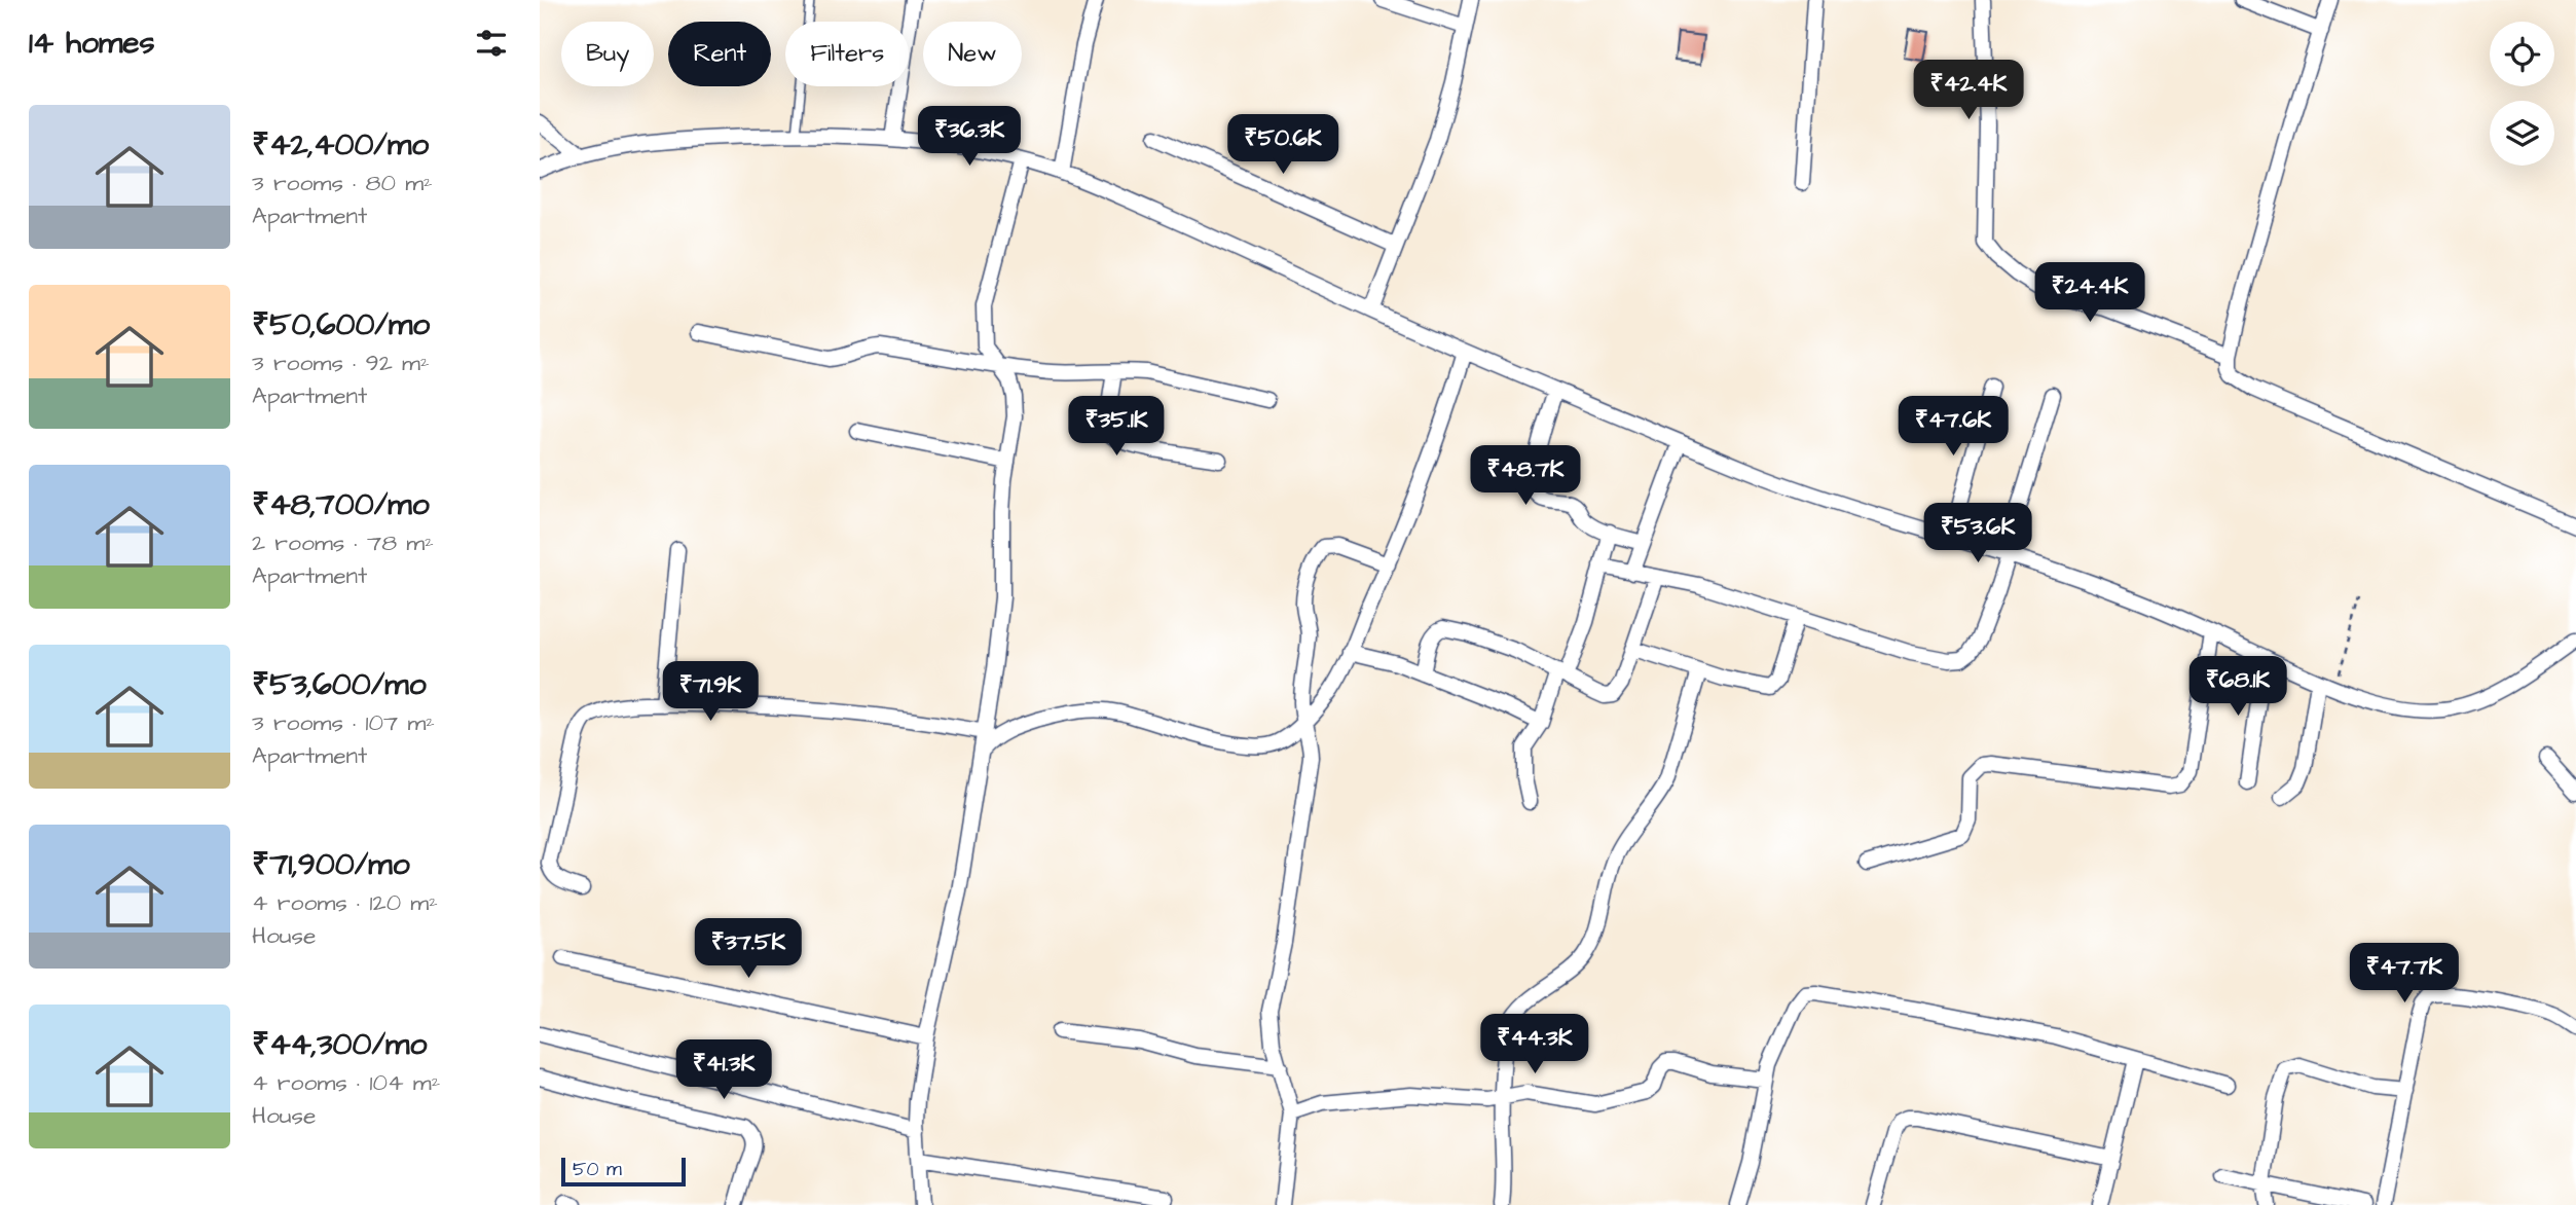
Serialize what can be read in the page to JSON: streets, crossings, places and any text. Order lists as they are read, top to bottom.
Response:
{
  "scale_bar": "50 m",
  "page": {
    "heading": "14 homes",
    "chip": [
      "Buy",
      "Rent",
      "Filters",
      "New"
    ],
    "price": [
      "₹42.4K",
      "₹36.3K",
      "₹50.6K",
      "₹24.4K",
      "₹35.1K",
      "₹47.6K",
      "₹48.7K",
      "₹53.6K",
      "₹68.1K",
      "₹71.9K",
      "₹37.5K",
      "₹47.7K",
      "₹44.3K",
      "₹41.3K"
    ],
    "list": [
      {
        "name": "₹42,400/mo",
        "note": "3 rooms · 80 m² · Apartment"
      },
      {
        "name": "₹50,600/mo",
        "note": "3 rooms · 92 m² · Apartment"
      },
      {
        "name": "₹48,700/mo",
        "note": "2 rooms · 78 m² · Apartment"
      },
      {
        "name": "₹53,600/mo",
        "note": "3 rooms · 107 m² · Apartment"
      },
      {
        "name": "₹71,900/mo",
        "note": "4 rooms · 120 m² · House"
      },
      {
        "name": "₹44,300/mo",
        "note": "4 rooms · 104 m² · House"
      }
    ],
    "scale": "50 m"
  }
}
